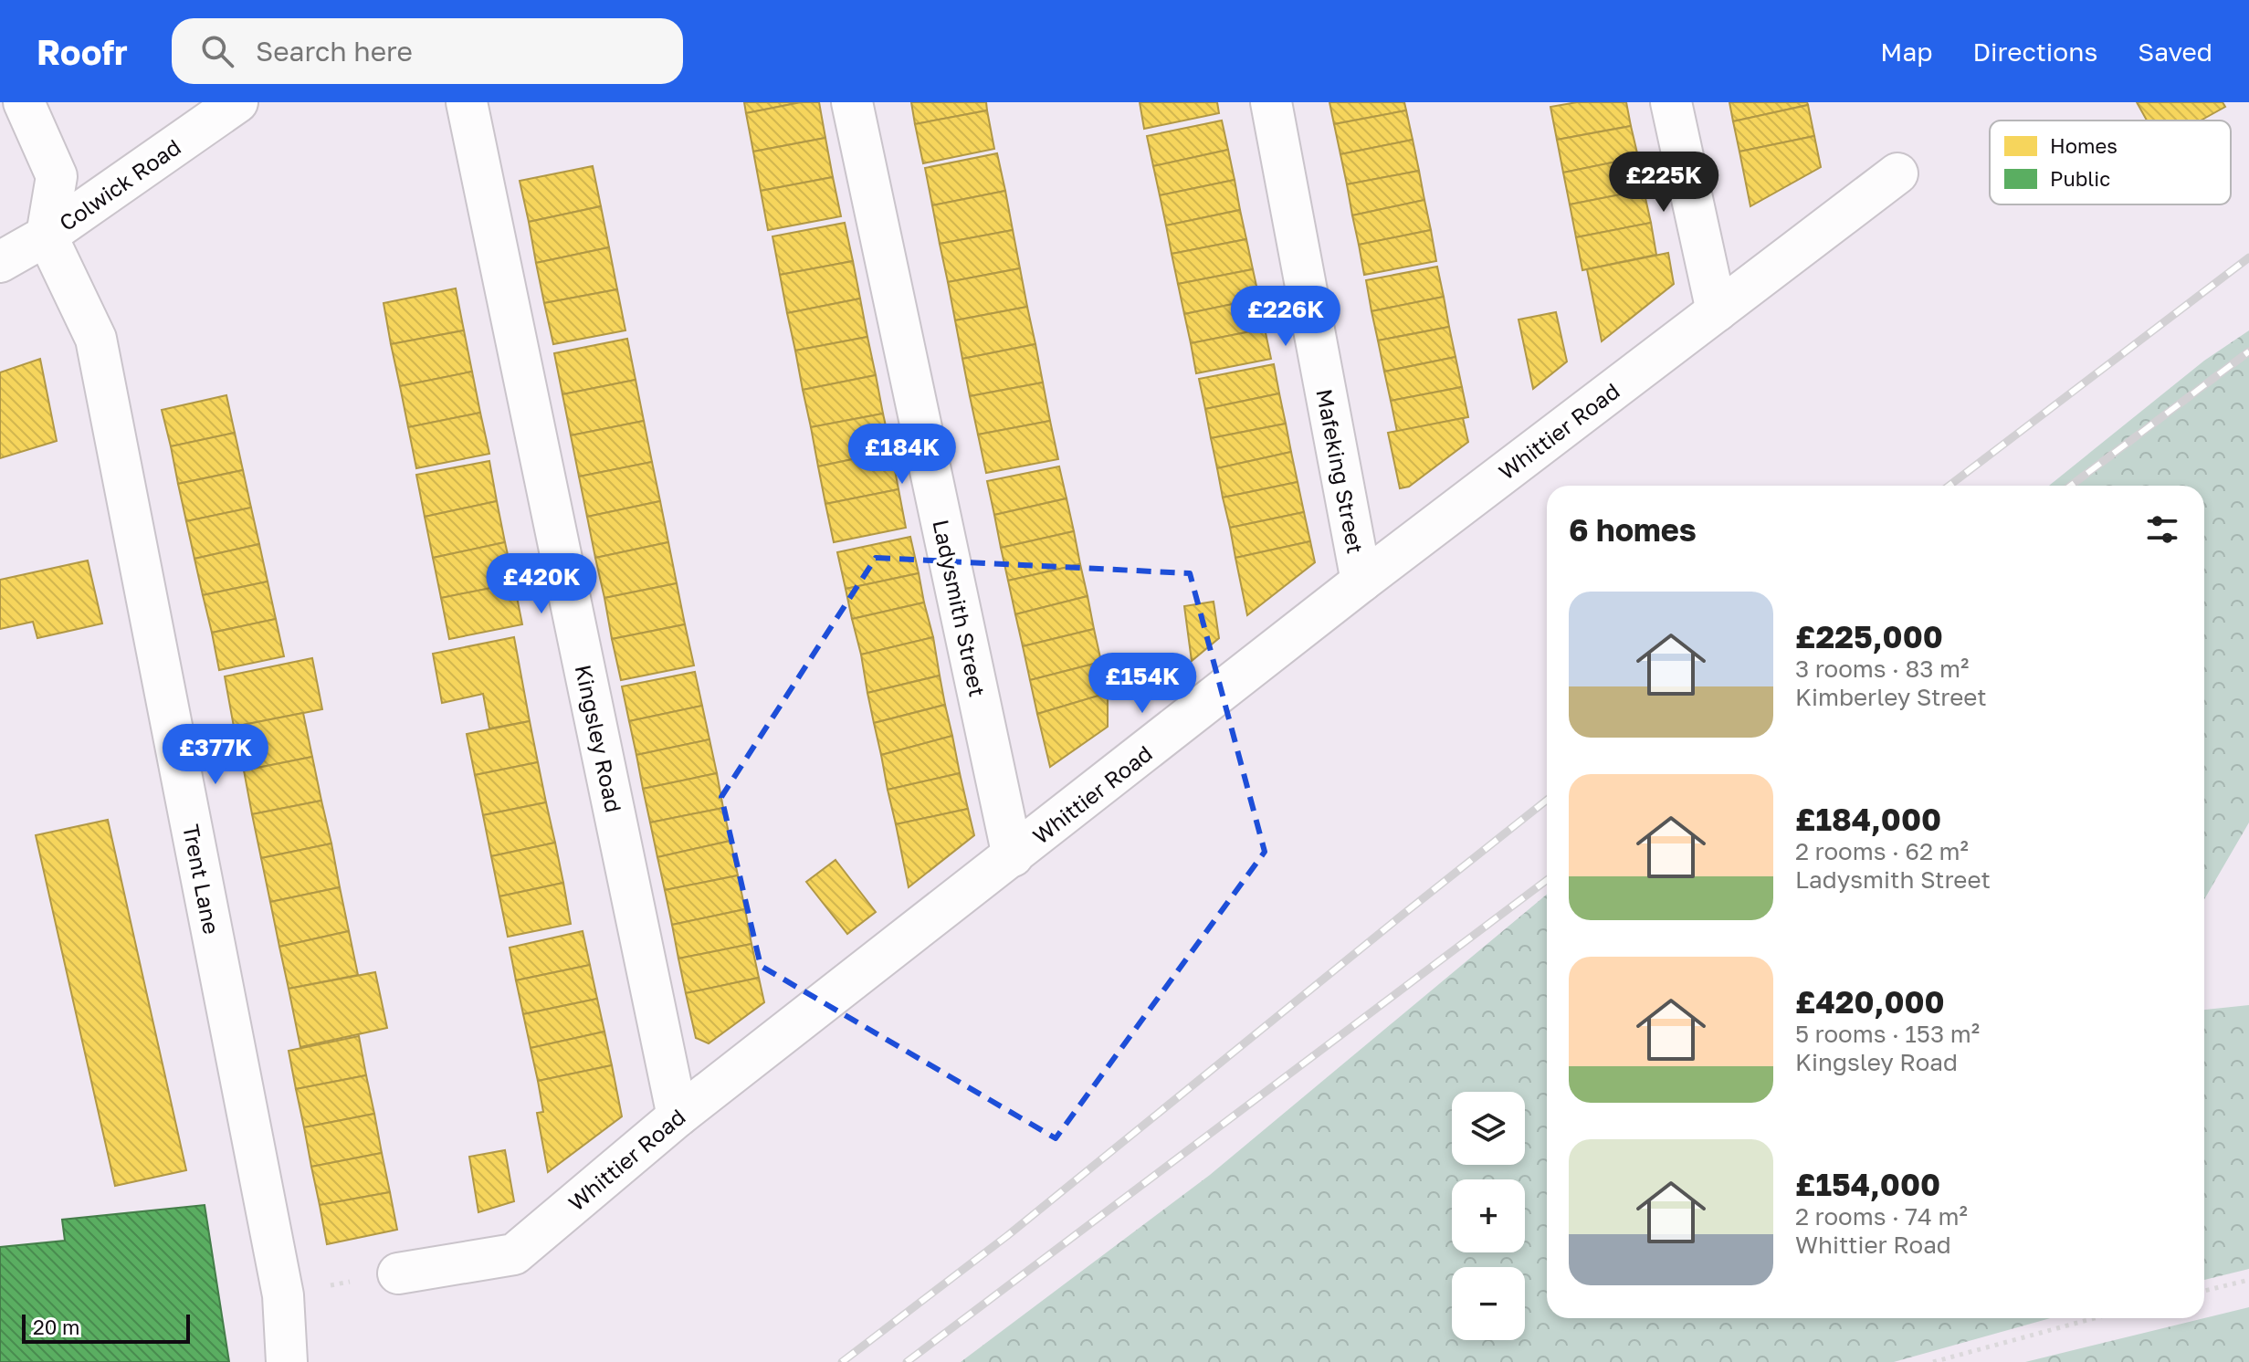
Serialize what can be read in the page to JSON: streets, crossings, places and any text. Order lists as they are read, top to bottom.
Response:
{
  "streets": {
    "street": [
      "Colwick Road",
      "Whittier Road",
      "Mafeking Street",
      "Ladysmith Street",
      "Kingsley Road",
      "Trent Lane"
    ]
  },
  "crossings": [
    ["Colwick Road", "Trent Lane"],
    ["Whittier Road", "Mafeking Street"],
    ["Whittier Road", "Ladysmith Street"],
    ["Whittier Road", "Kingsley Road"]
  ],
  "legend": ["Homes", "Public"],
  "scale_bar": "20 m",
  "page": {
    "header": "Roofr",
    "search": "Search here",
    "nav": ["Map", "Directions", "Saved"],
    "price": [
      "£225K",
      "£226K",
      "£184K",
      "£420K",
      "£154K",
      "£377K"
    ],
    "heading": "6 homes",
    "list": [
      {
        "name": "£225,000",
        "note": "3 rooms · 83 m² · Kimberley Street"
      },
      {
        "name": "£184,000",
        "note": "2 rooms · 62 m² · Ladysmith Street"
      },
      {
        "name": "£420,000",
        "note": "5 rooms · 153 m² · Kingsley Road"
      },
      {
        "name": "£154,000",
        "note": "2 rooms · 74 m² · Whittier Road"
      }
    ],
    "map_buttons": ["+", "−"],
    "scale": "20 m"
  }
}
